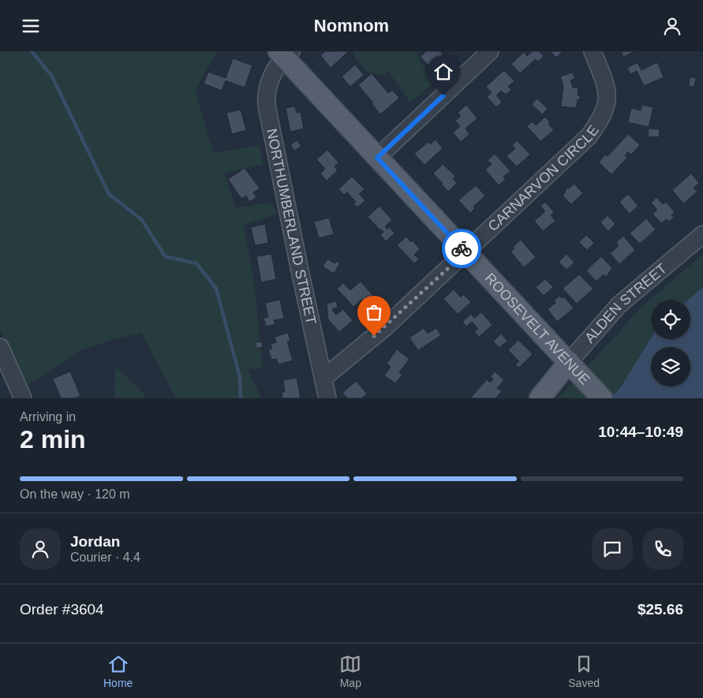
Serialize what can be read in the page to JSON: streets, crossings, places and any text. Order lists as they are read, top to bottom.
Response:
{
  "streets": {
    "main road": ["ALDEN STREET", "ROOSEVELT AVENUE"],
    "street": ["CARNARVON CIRCLE", "NORTHUMBERLAND STREET"]
  },
  "crossings": [
    ["CARNARVON CIRCLE", "NORTHUMBERLAND STREET"],
    ["CARNARVON CIRCLE", "ROOSEVELT AVENUE"],
    ["NORTHUMBERLAND STREET", "ROOSEVELT AVENUE"],
    ["ALDEN STREET", "ROOSEVELT AVENUE"]
  ],
  "page": {
    "header": "Nomnom",
    "heading": ["2 min", "Arriving in", "10:44–10:49"],
    "panel": [
      "Jordan",
      "Courier · 4.4",
      "Order #3604",
      "$25.66"
    ],
    "bar": "On the way · 120 m",
    "tabs": ["Home", "Map", "Saved"]
  }
}
